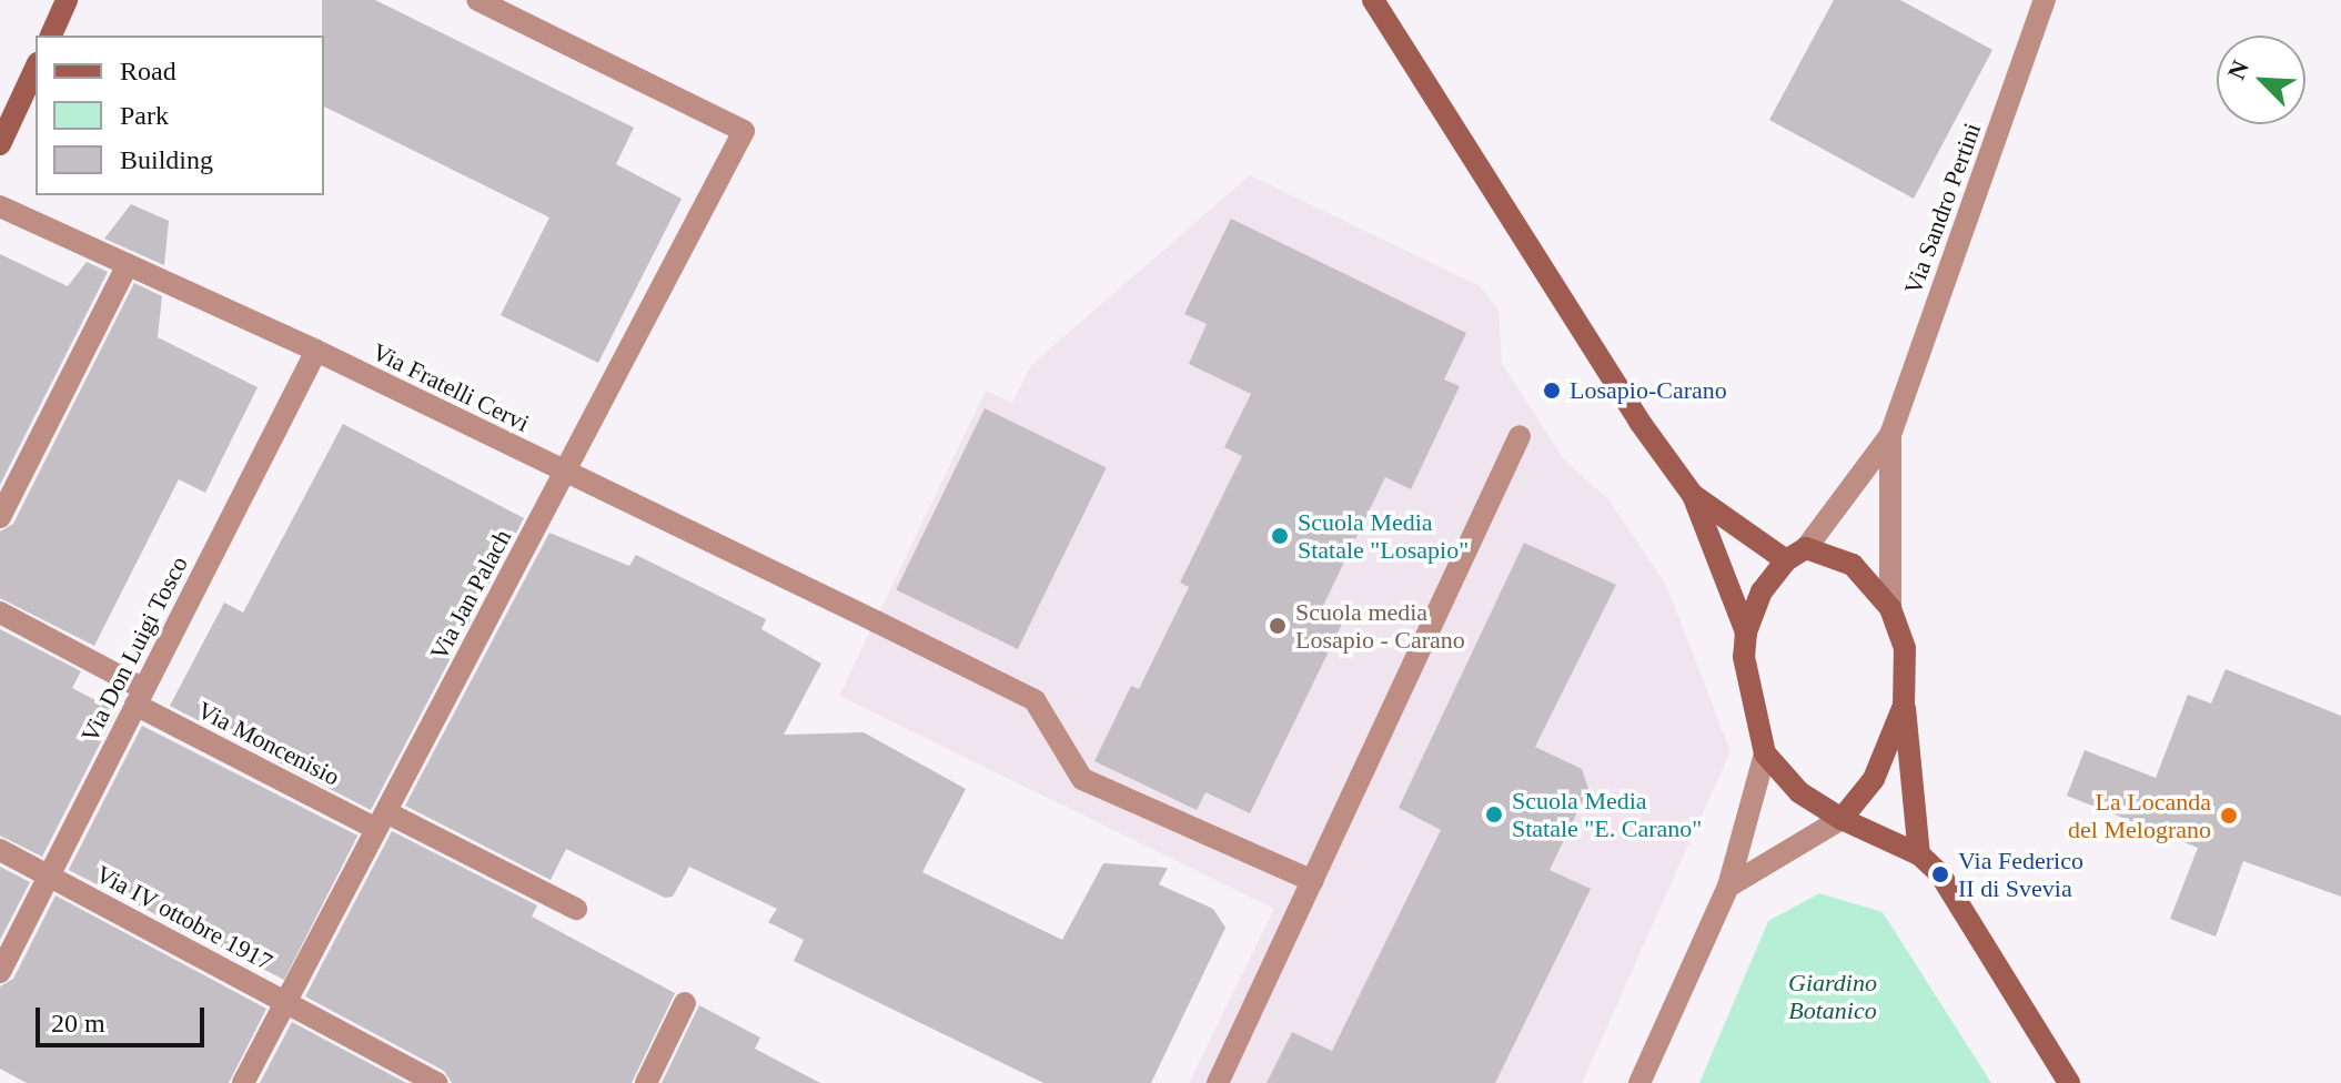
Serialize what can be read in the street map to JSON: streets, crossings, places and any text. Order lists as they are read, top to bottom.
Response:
{
  "streets": {
    "street": [
      "Via Sandro Pertini",
      "Via Fratelli Cervi",
      "Via Jan Palach",
      "Via Don Luigi Tosco",
      "Via Moncenisio",
      "Via IV ottobre 1917"
    ]
  },
  "crossings": [
    ["Via Fratelli Cervi", "Via Jan Palach"],
    ["Via Fratelli Cervi", "Via Don Luigi Tosco"],
    ["Via Jan Palach", "Via Moncenisio"],
    ["Via Jan Palach", "Via IV ottobre 1917"],
    ["Via Don Luigi Tosco", "Via Moncenisio"],
    ["Via Don Luigi Tosco", "Via IV ottobre 1917"]
  ],
  "parks": ["Giardino Botanico"],
  "places": [
    "Losapio-Carano",
    "Scuola Media Statale \"Losapio\"",
    "Scuola media Losapio - Carano",
    "Scuola Media Statale \"E. Carano\"",
    "La Locanda del Melograno",
    "Via Federico II di Svevia"
  ],
  "legend": ["Road", "Park", "Building"],
  "scale_bar": "20 m",
  "north": "top left"
}
